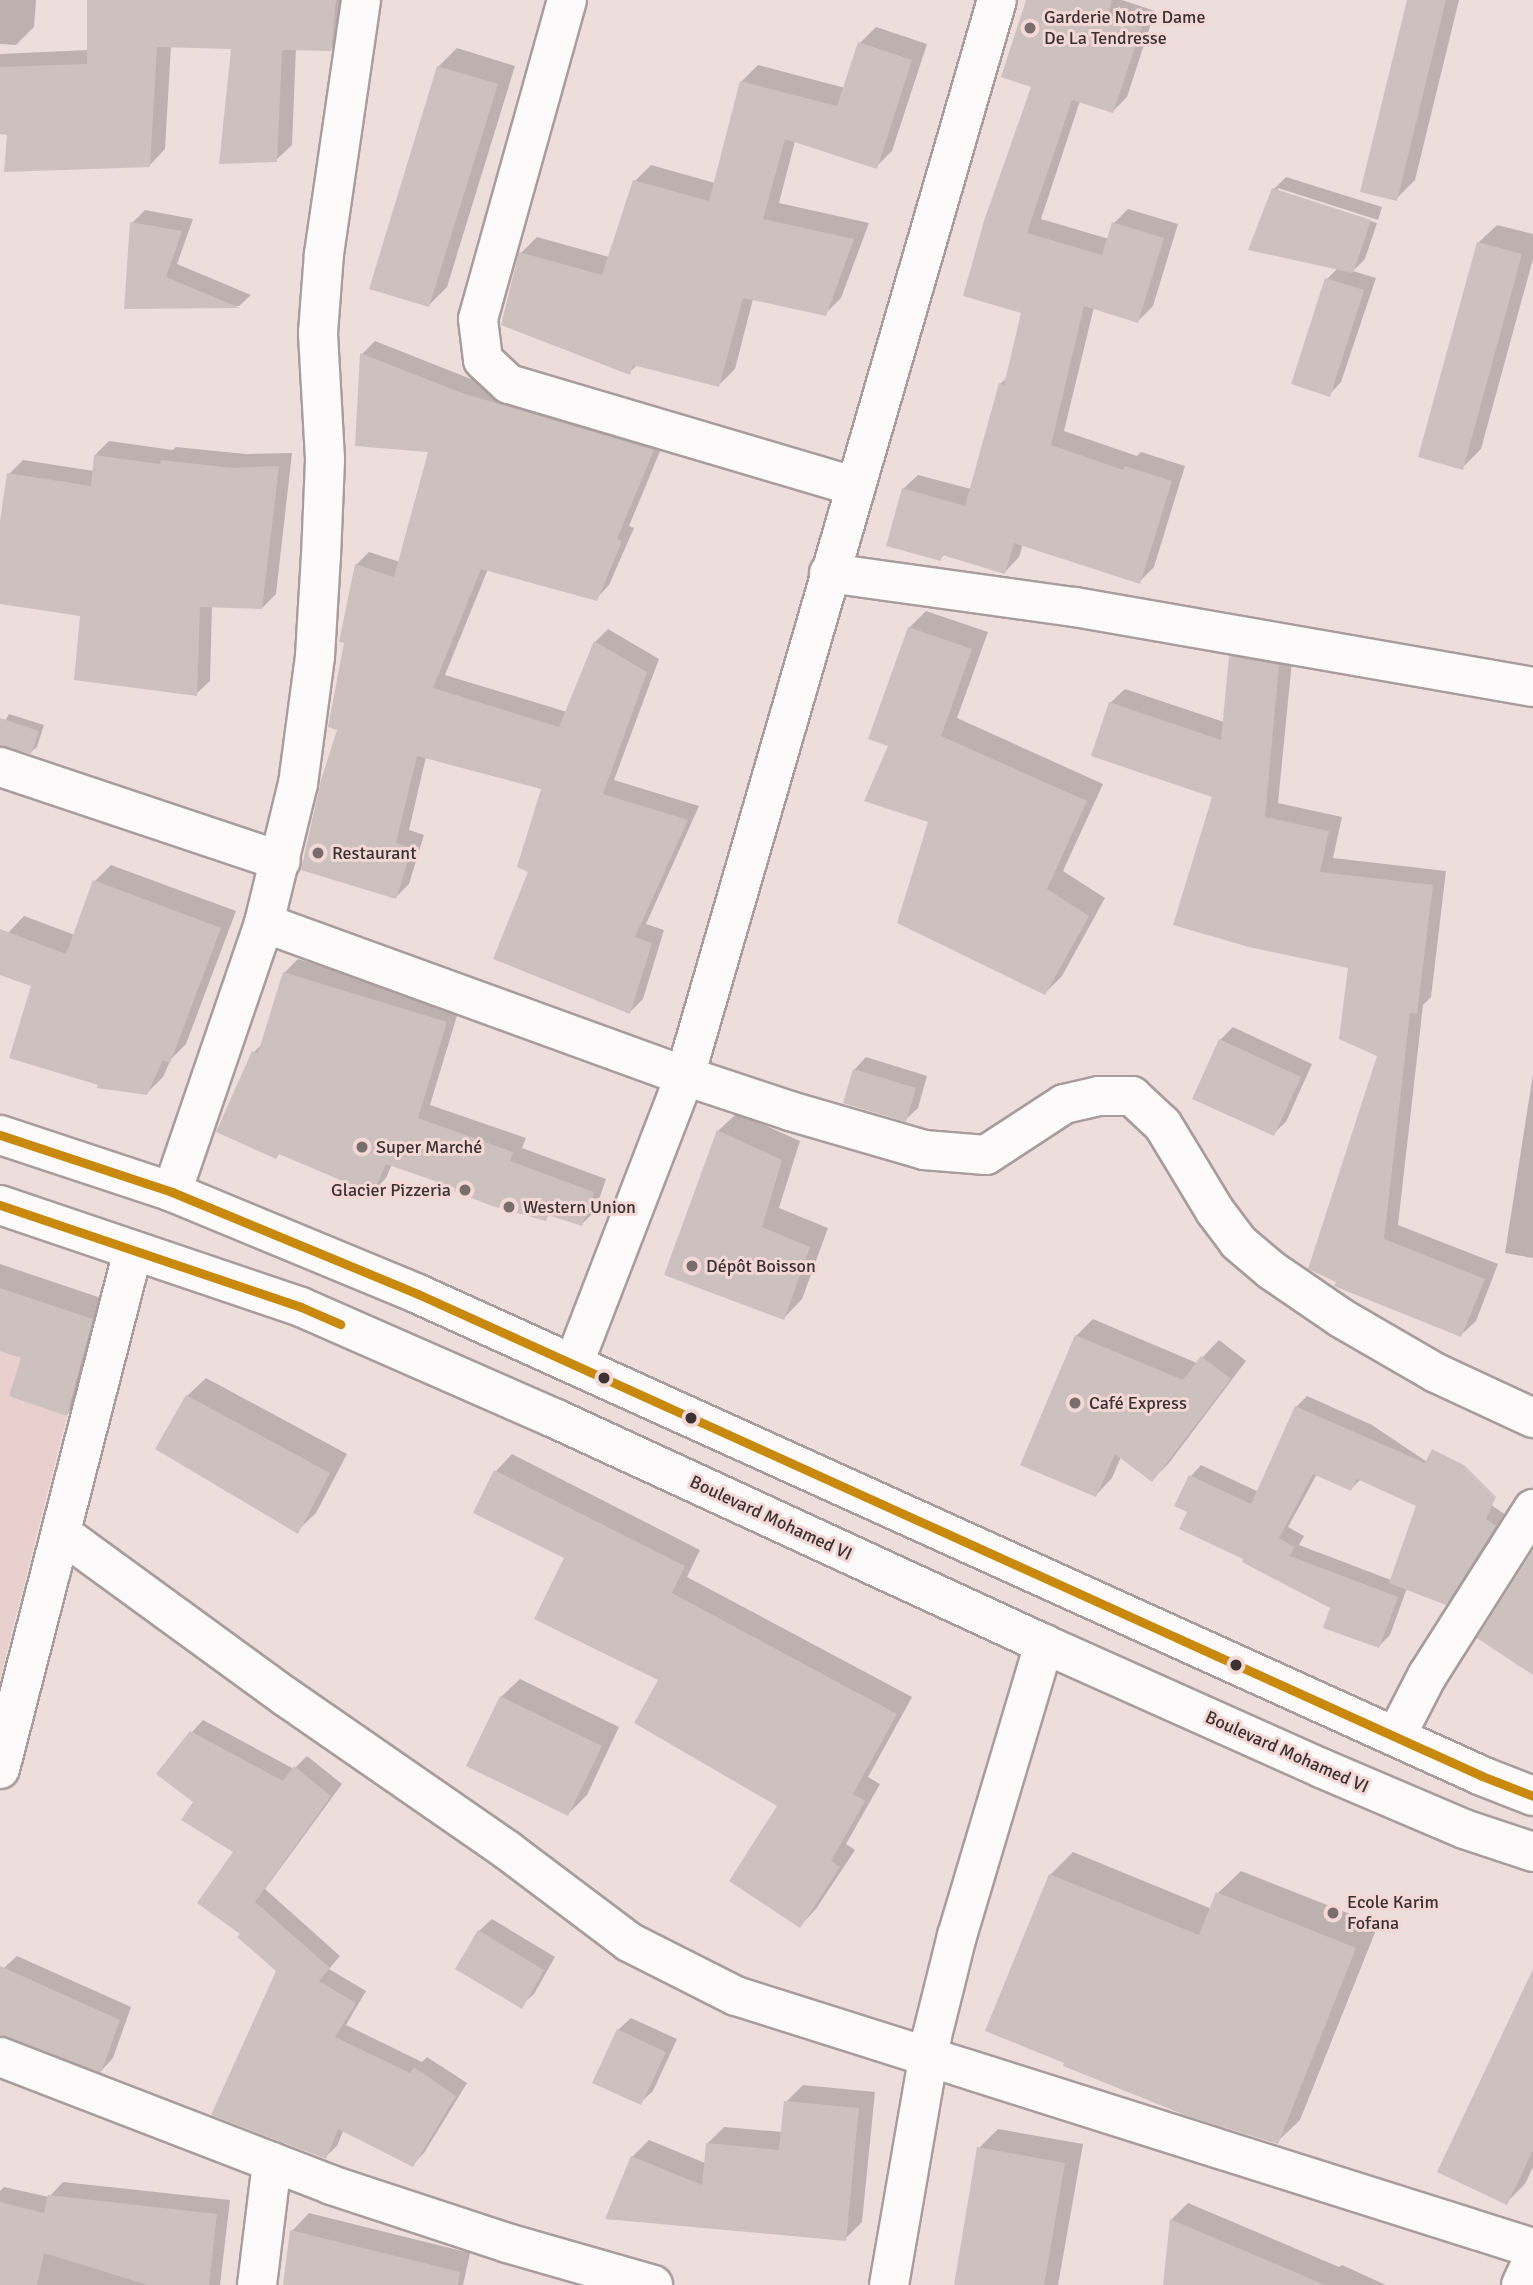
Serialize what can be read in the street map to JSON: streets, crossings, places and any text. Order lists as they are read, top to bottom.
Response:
{
  "streets": {
    "street": ["Boulevard Mohamed VI"]
  },
  "places": [
    "Garderie Notre Dame De La Tendresse",
    "Restaurant",
    "Super Marché",
    "Glacier Pizzeria",
    "Western Union",
    "Dépôt Boisson",
    "Café Express",
    "Ecole Karim Fofana"
  ]
}
